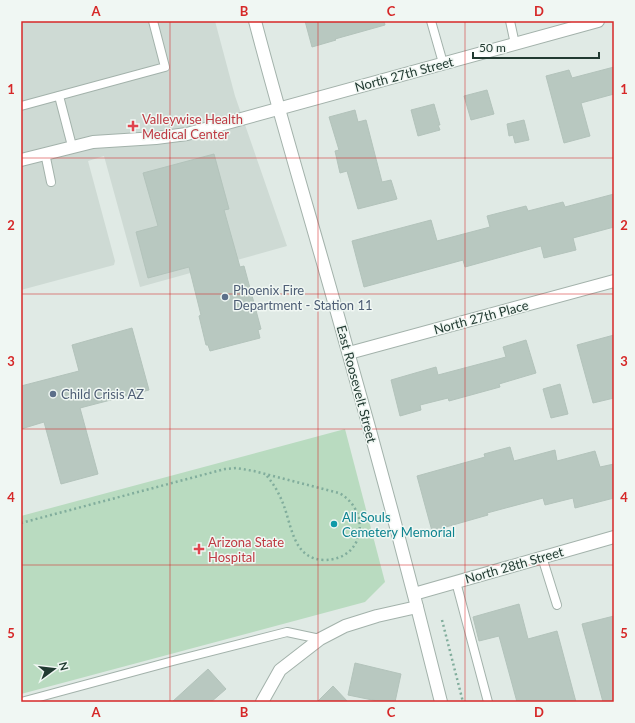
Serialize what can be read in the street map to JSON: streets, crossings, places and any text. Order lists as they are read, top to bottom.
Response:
{
  "streets": {
    "street": [
      "North 27th Street",
      "North 27th Place",
      "East Roosevelt Street",
      "North 28th Street"
    ]
  },
  "crossings": [
    ["North 27th Street", "East Roosevelt Street"],
    ["North 27th Place", "East Roosevelt Street"],
    ["East Roosevelt Street", "North 28th Street"]
  ],
  "places": {
    "health": ["Valleywise Health Medical Center", "Arizona State Hospital"],
    "other": ["Phoenix Fire Department - Station 11", "Child Crisis AZ", "All Souls Cemetery Memorial"]
  },
  "scale_bar": "50 m",
  "north": "right",
  "grid": {
    "columns": [
      "A",
      "B",
      "C",
      "D"
    ],
    "rows": [
      "1",
      "2",
      "3",
      "4",
      "5"
    ]
  }
}
